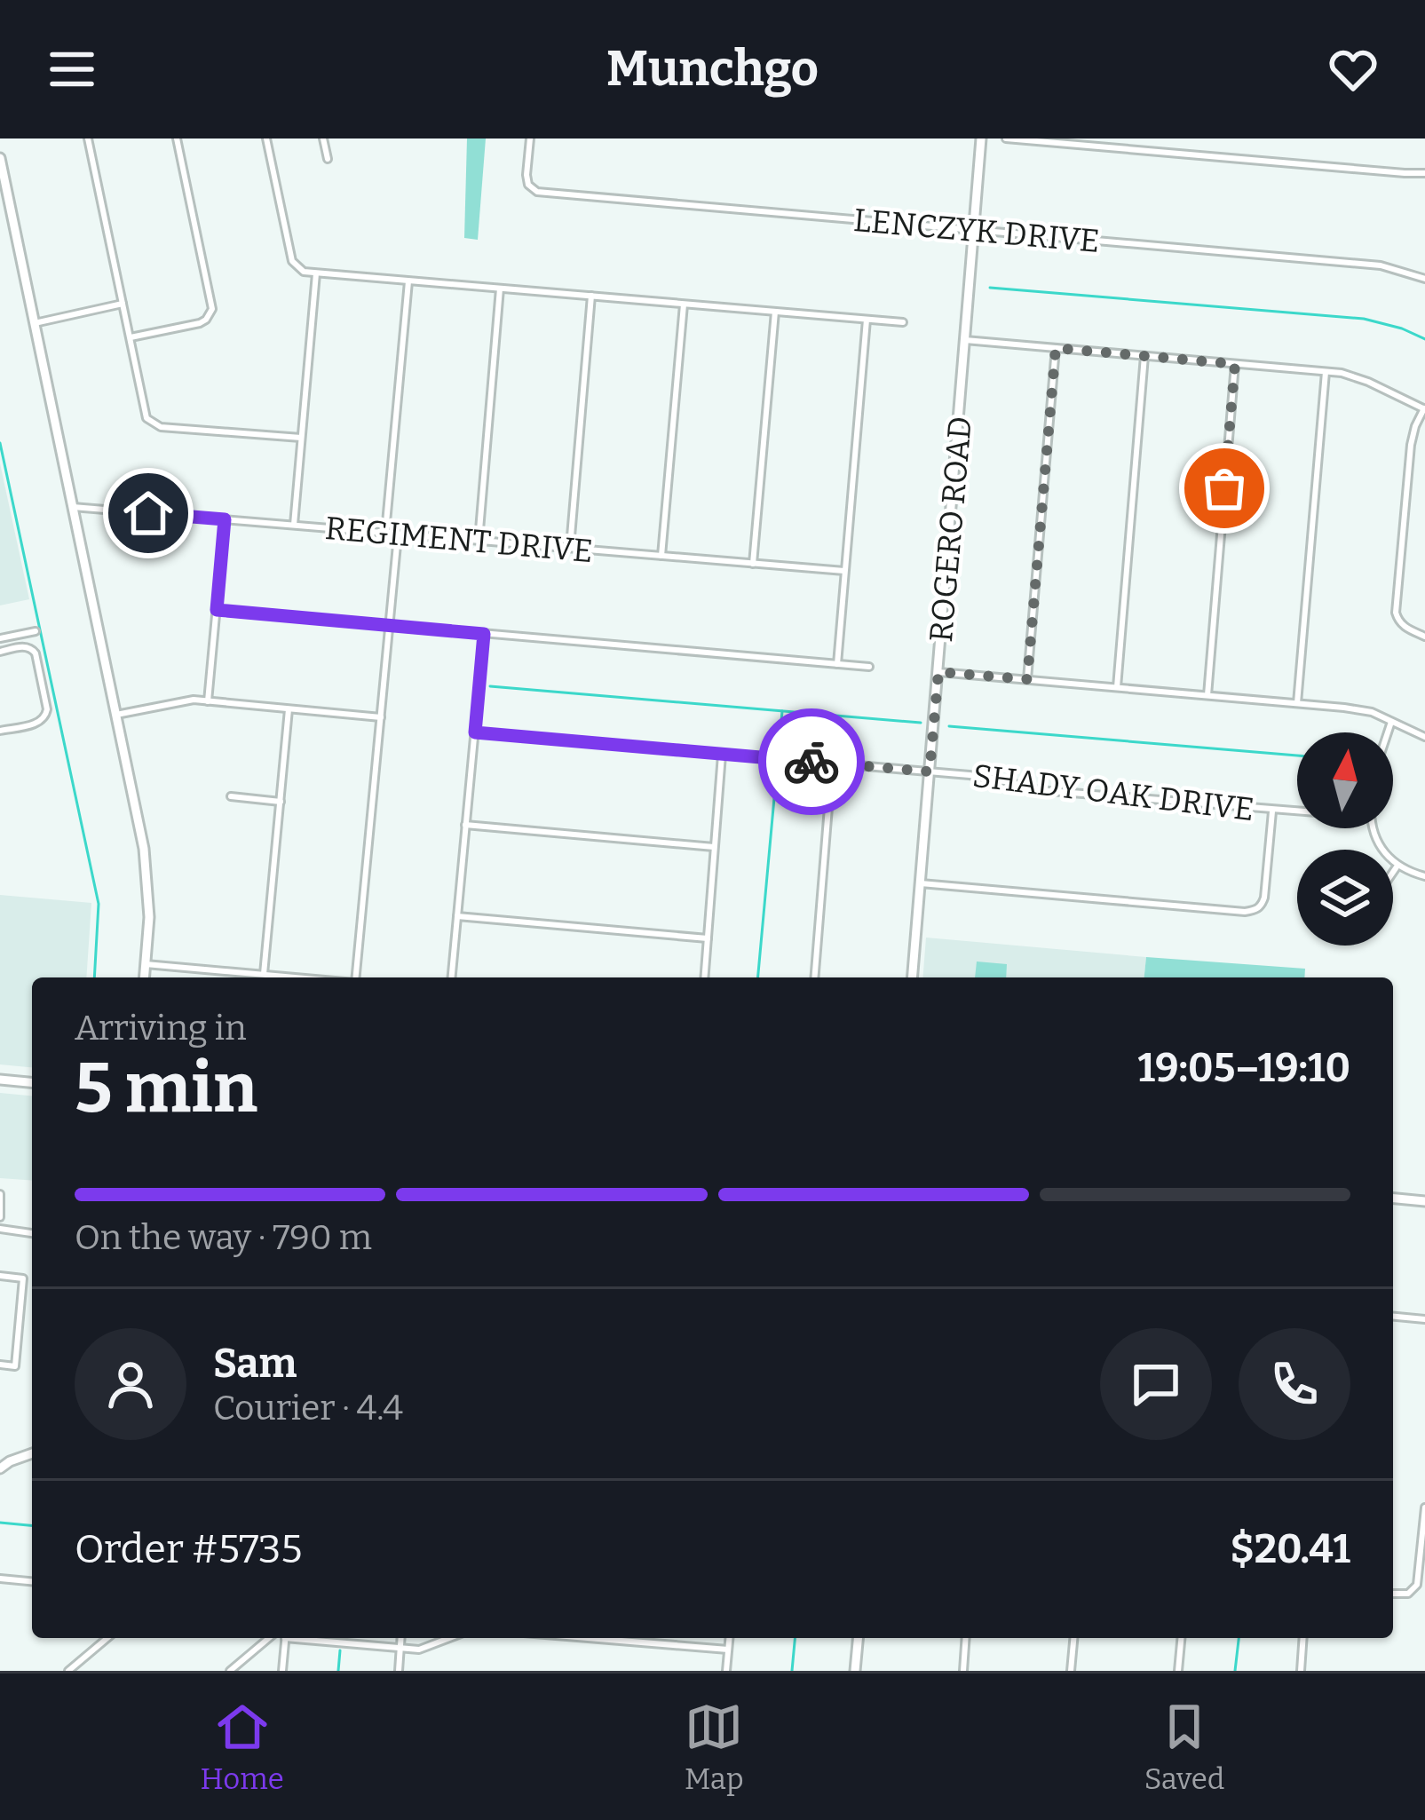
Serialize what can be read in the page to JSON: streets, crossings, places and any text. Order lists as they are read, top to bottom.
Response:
{
  "streets": {
    "main road": ["ROGERO ROAD"],
    "street": ["LENCZYK DRIVE", "REGIMENT DRIVE", "SHADY OAK DRIVE"]
  },
  "crossings": [
    ["LENCZYK DRIVE", "ROGERO ROAD"],
    ["ROGERO ROAD", "SHADY OAK DRIVE"]
  ],
  "north": "top",
  "page": {
    "header": "Munchgo",
    "heading": ["5 min", "Arriving in", "19:05–19:10"],
    "panel": [
      "Sam",
      "Courier · 4.4",
      "Order #5735",
      "$20.41"
    ],
    "bar": "On the way · 790 m",
    "tabs": ["Home", "Map", "Saved"]
  }
}
